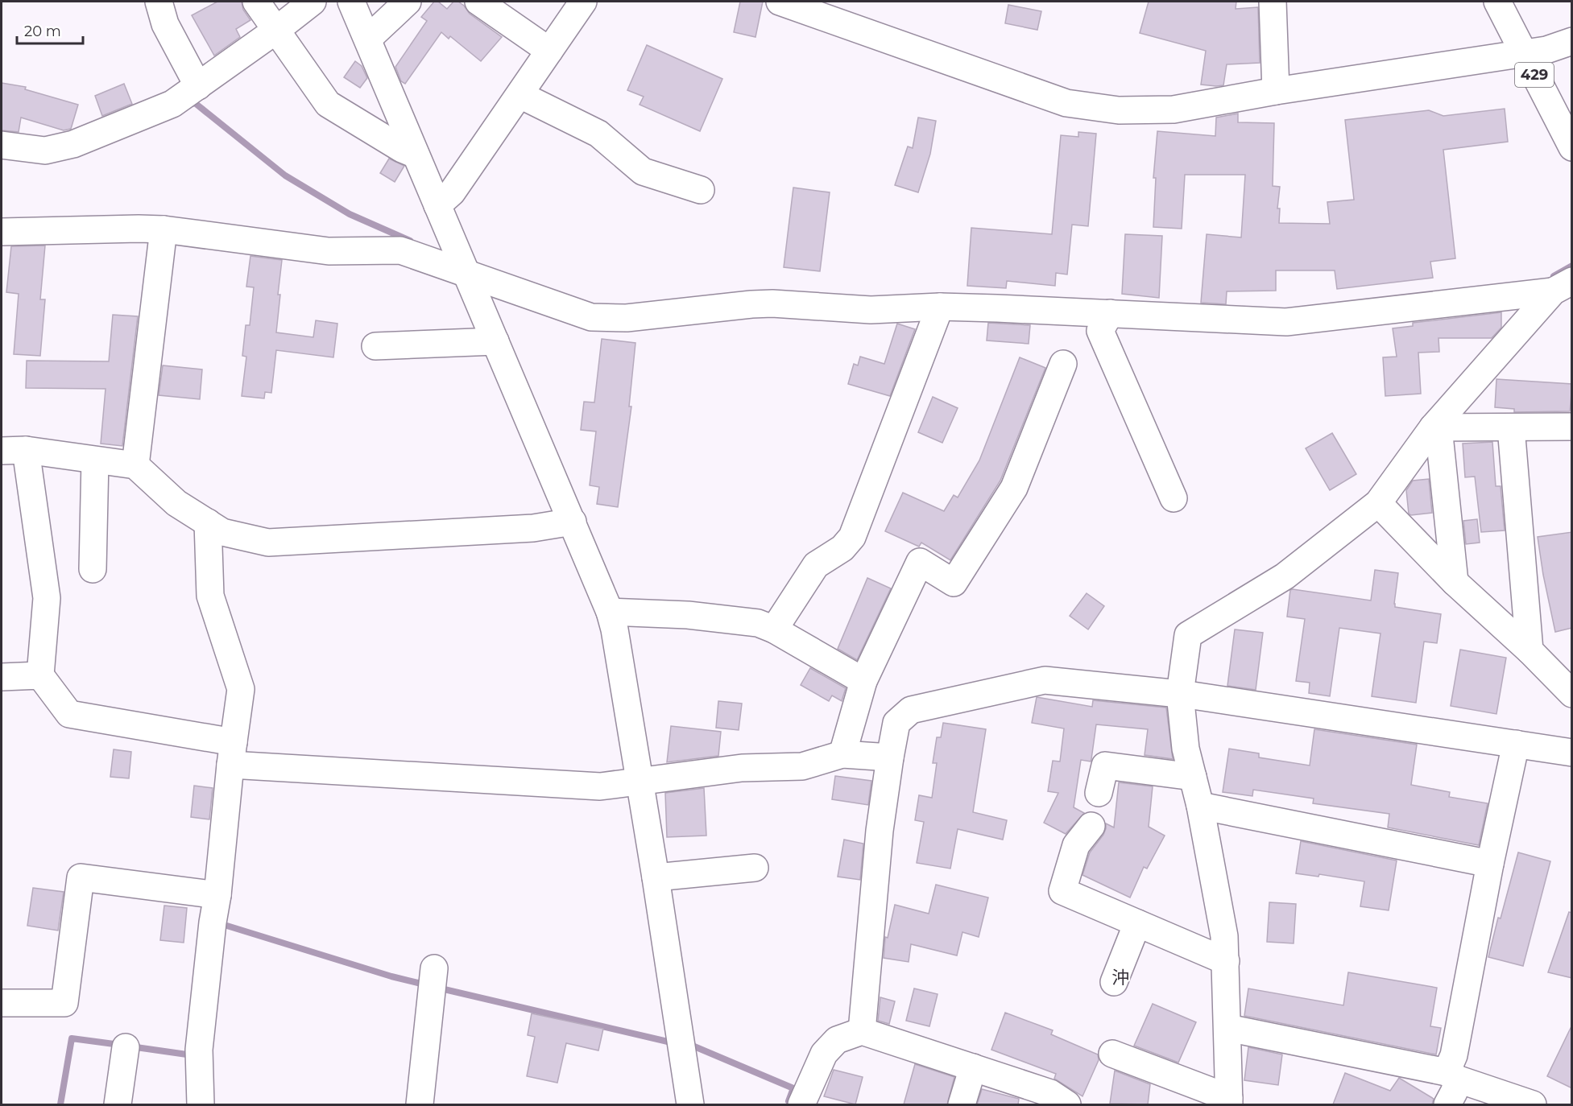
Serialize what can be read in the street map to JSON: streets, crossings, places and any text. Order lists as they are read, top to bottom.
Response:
{
  "streets": {
    "main road": ["429"]
  },
  "districts": ["沖"],
  "scale_bar": "20 m"
}
